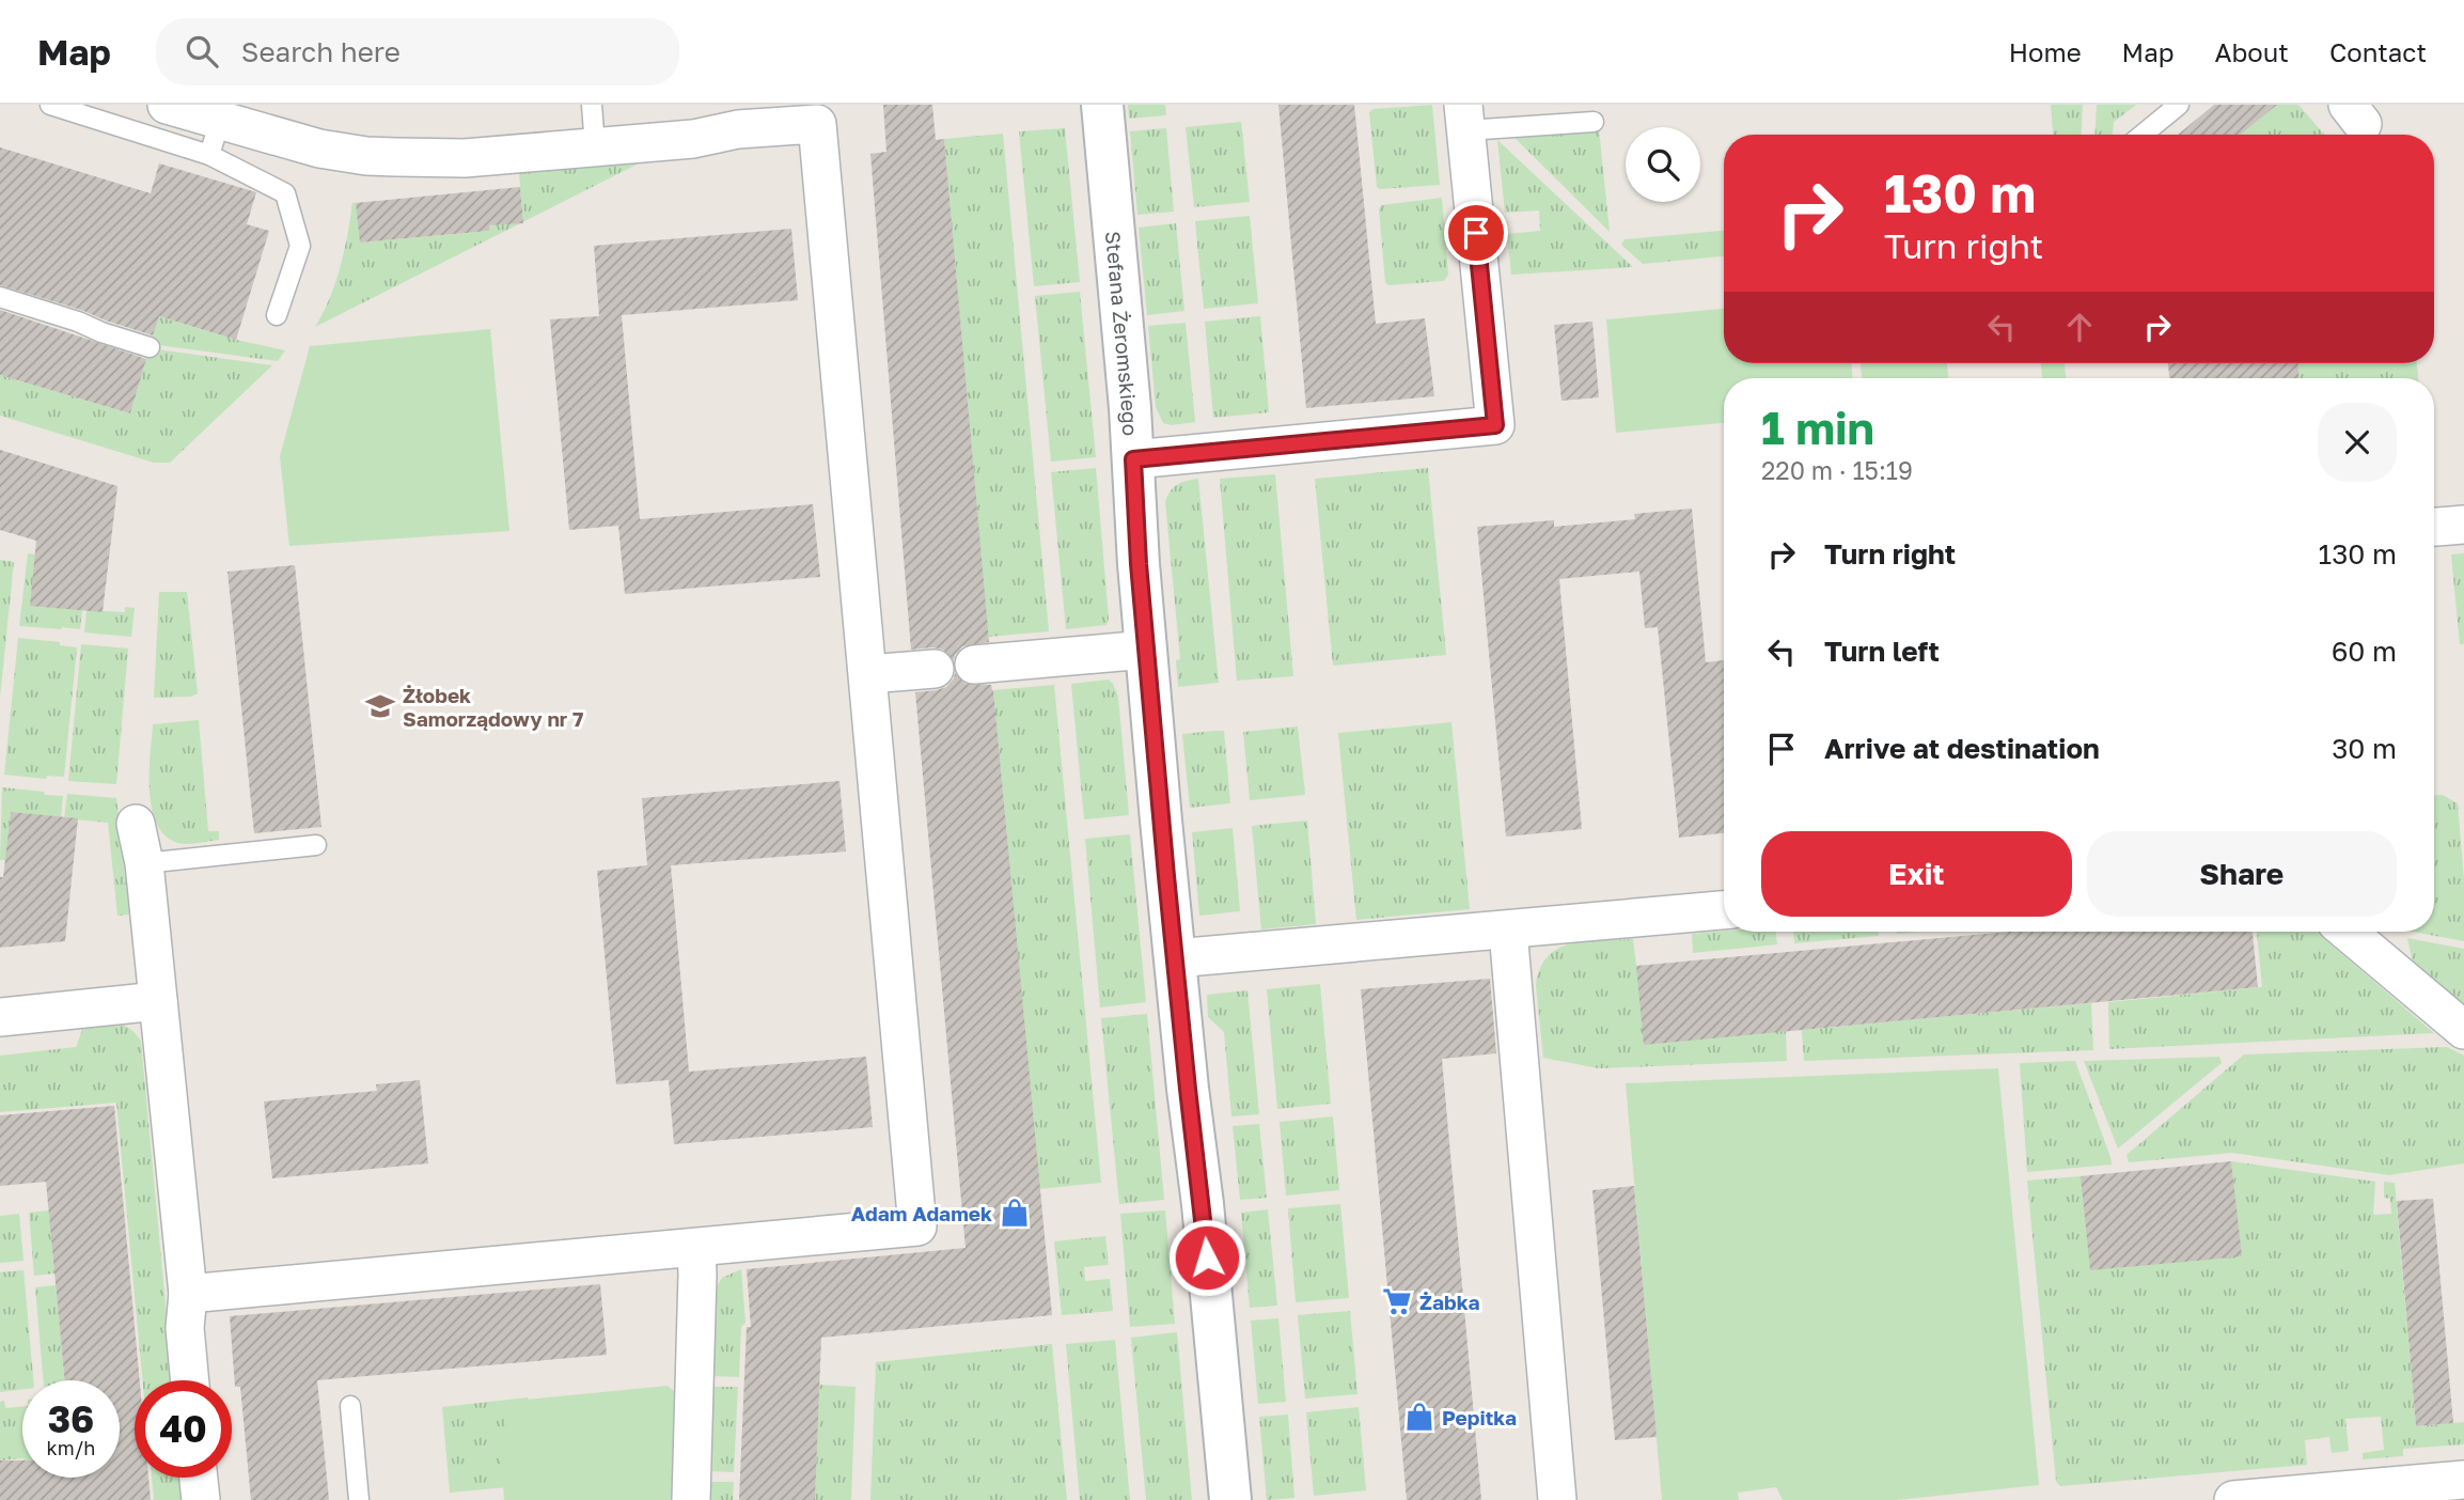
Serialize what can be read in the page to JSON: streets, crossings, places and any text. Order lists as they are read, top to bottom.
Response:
{
  "streets": {
    "street": ["Stefana Żeromskiego"]
  },
  "places": {
    "school or university": ["Żłobek Samorządowy nr 7"],
    "shop": ["Adam Adamek", "Pepitka"],
    "supermarket": ["Żabka"]
  },
  "page": {
    "header": "Map",
    "search": "Search here",
    "nav": [
      "Home",
      "Map",
      "About",
      "Contact"
    ],
    "turn": ["130 m", "Turn right"],
    "heading": ["1 min", "220 m · 15:19"],
    "list": [
      {
        "name": "Turn right",
        "value": "130 m"
      },
      {
        "name": "Turn left",
        "value": "60 m"
      },
      {
        "name": "Arrive at destination",
        "value": "30 m"
      }
    ],
    "buttons": ["Exit", "Share"],
    "speed": "36 km/h",
    "limit": "40"
  }
}
